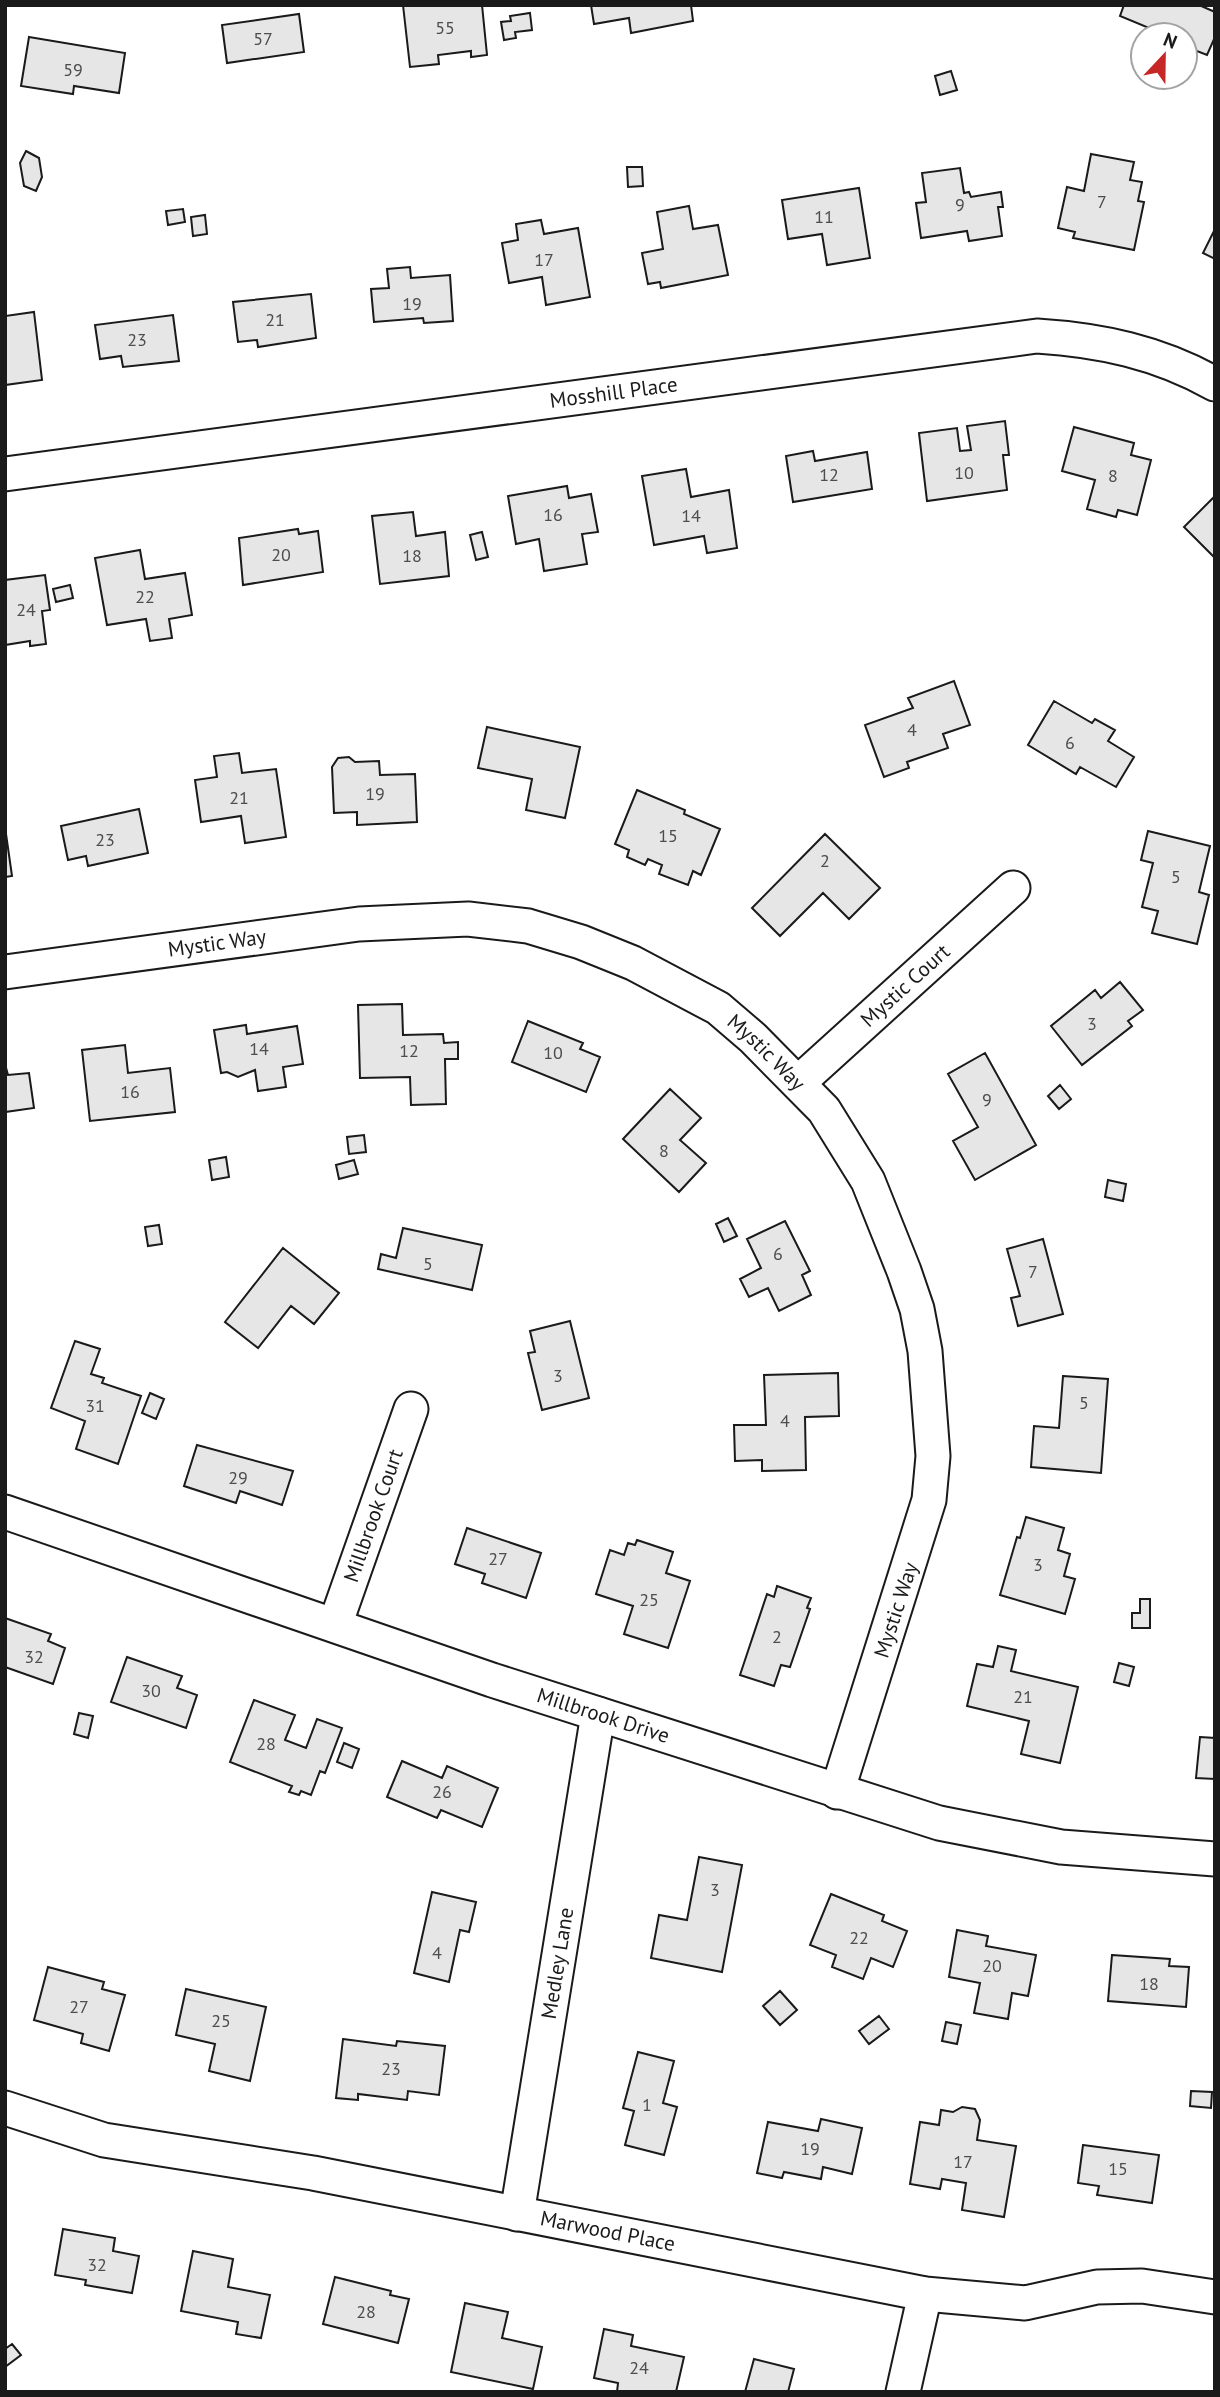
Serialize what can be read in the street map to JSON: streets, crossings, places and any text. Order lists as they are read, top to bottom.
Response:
{
  "streets": {
    "street": [
      "Mosshill Place",
      "Mystic Way",
      "Mystic Court",
      "Millbrook Court",
      "Millbrook Drive",
      "Medley Lane",
      "Marwood Place"
    ]
  },
  "crossings": [
    ["Mystic Way", "Mystic Court"],
    ["Mystic Way", "Millbrook Drive"],
    ["Millbrook Court", "Millbrook Drive"],
    ["Millbrook Drive", "Medley Lane"],
    ["Medley Lane", "Marwood Place"]
  ],
  "house_numbers": [
    "55",
    "57",
    "59",
    "7",
    "9",
    "11",
    "17",
    "19",
    "21",
    "23",
    "10",
    "12",
    "8",
    "16",
    "14",
    "20",
    "18",
    "22",
    "24",
    "4",
    "6",
    "19",
    "21",
    "15",
    "23",
    "2",
    "5",
    "3",
    "14",
    "12",
    "10",
    "16",
    "9",
    "8",
    "6",
    "5",
    "7",
    "3",
    "5",
    "31",
    "4",
    "29",
    "27",
    "3",
    "25",
    "2",
    "32",
    "30",
    "21",
    "28",
    "26",
    "3",
    "22",
    "4",
    "20",
    "18",
    "27",
    "25",
    "23",
    "1",
    "19",
    "17",
    "15",
    "32",
    "28",
    "24"
  ],
  "north": "top"
}
